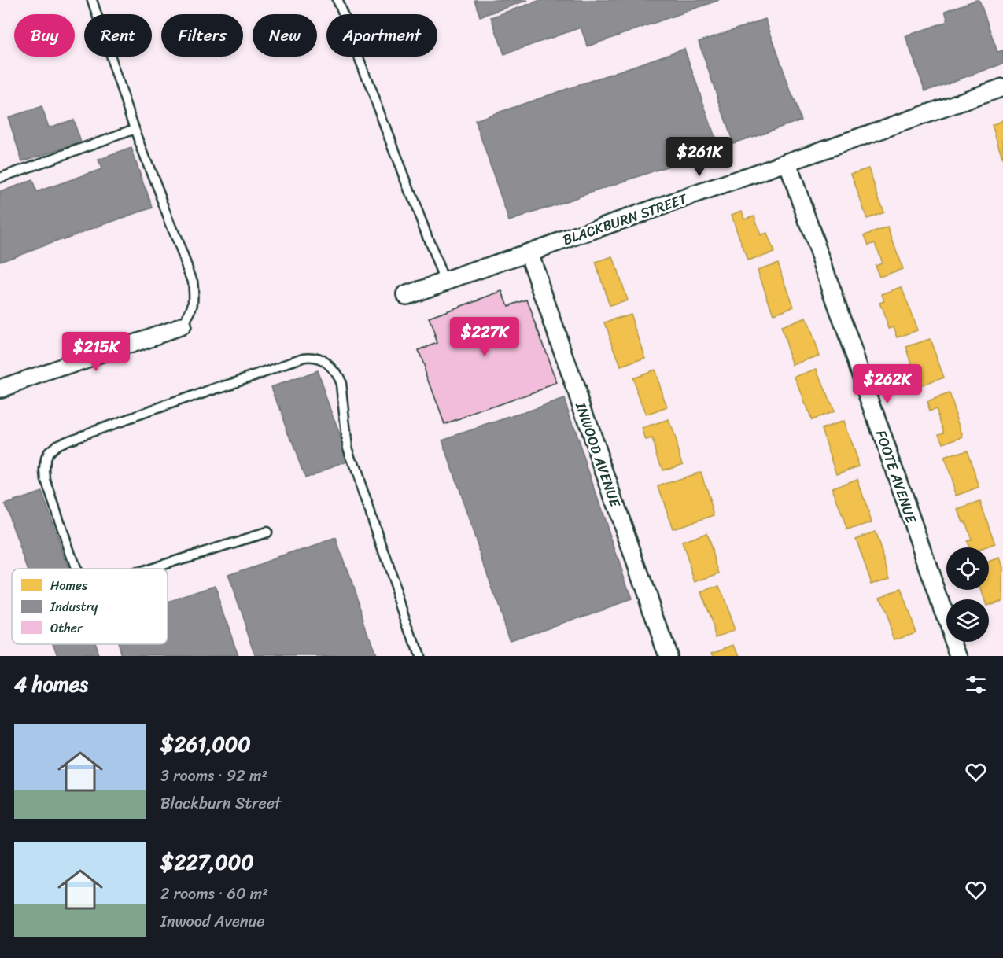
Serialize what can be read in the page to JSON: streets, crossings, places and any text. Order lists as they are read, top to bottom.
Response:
{
  "streets": {
    "street": ["BLACKBURN STREET", "INWOOD AVENUE", "FOOTE AVENUE"]
  },
  "crossings": [
    ["BLACKBURN STREET", "INWOOD AVENUE"],
    ["BLACKBURN STREET", "FOOTE AVENUE"]
  ],
  "legend": ["Homes", "Industry", "Other"],
  "page": {
    "chip": [
      "Buy",
      "Rent",
      "Filters",
      "New",
      "Apartment"
    ],
    "price": [
      "$261K",
      "$227K",
      "$215K",
      "$262K"
    ],
    "heading": "4 homes",
    "list": [
      {
        "name": "$261,000",
        "note": "3 rooms · 92 m² · Blackburn Street"
      },
      {
        "name": "$227,000",
        "note": "2 rooms · 60 m² · Inwood Avenue"
      }
    ]
  }
}
